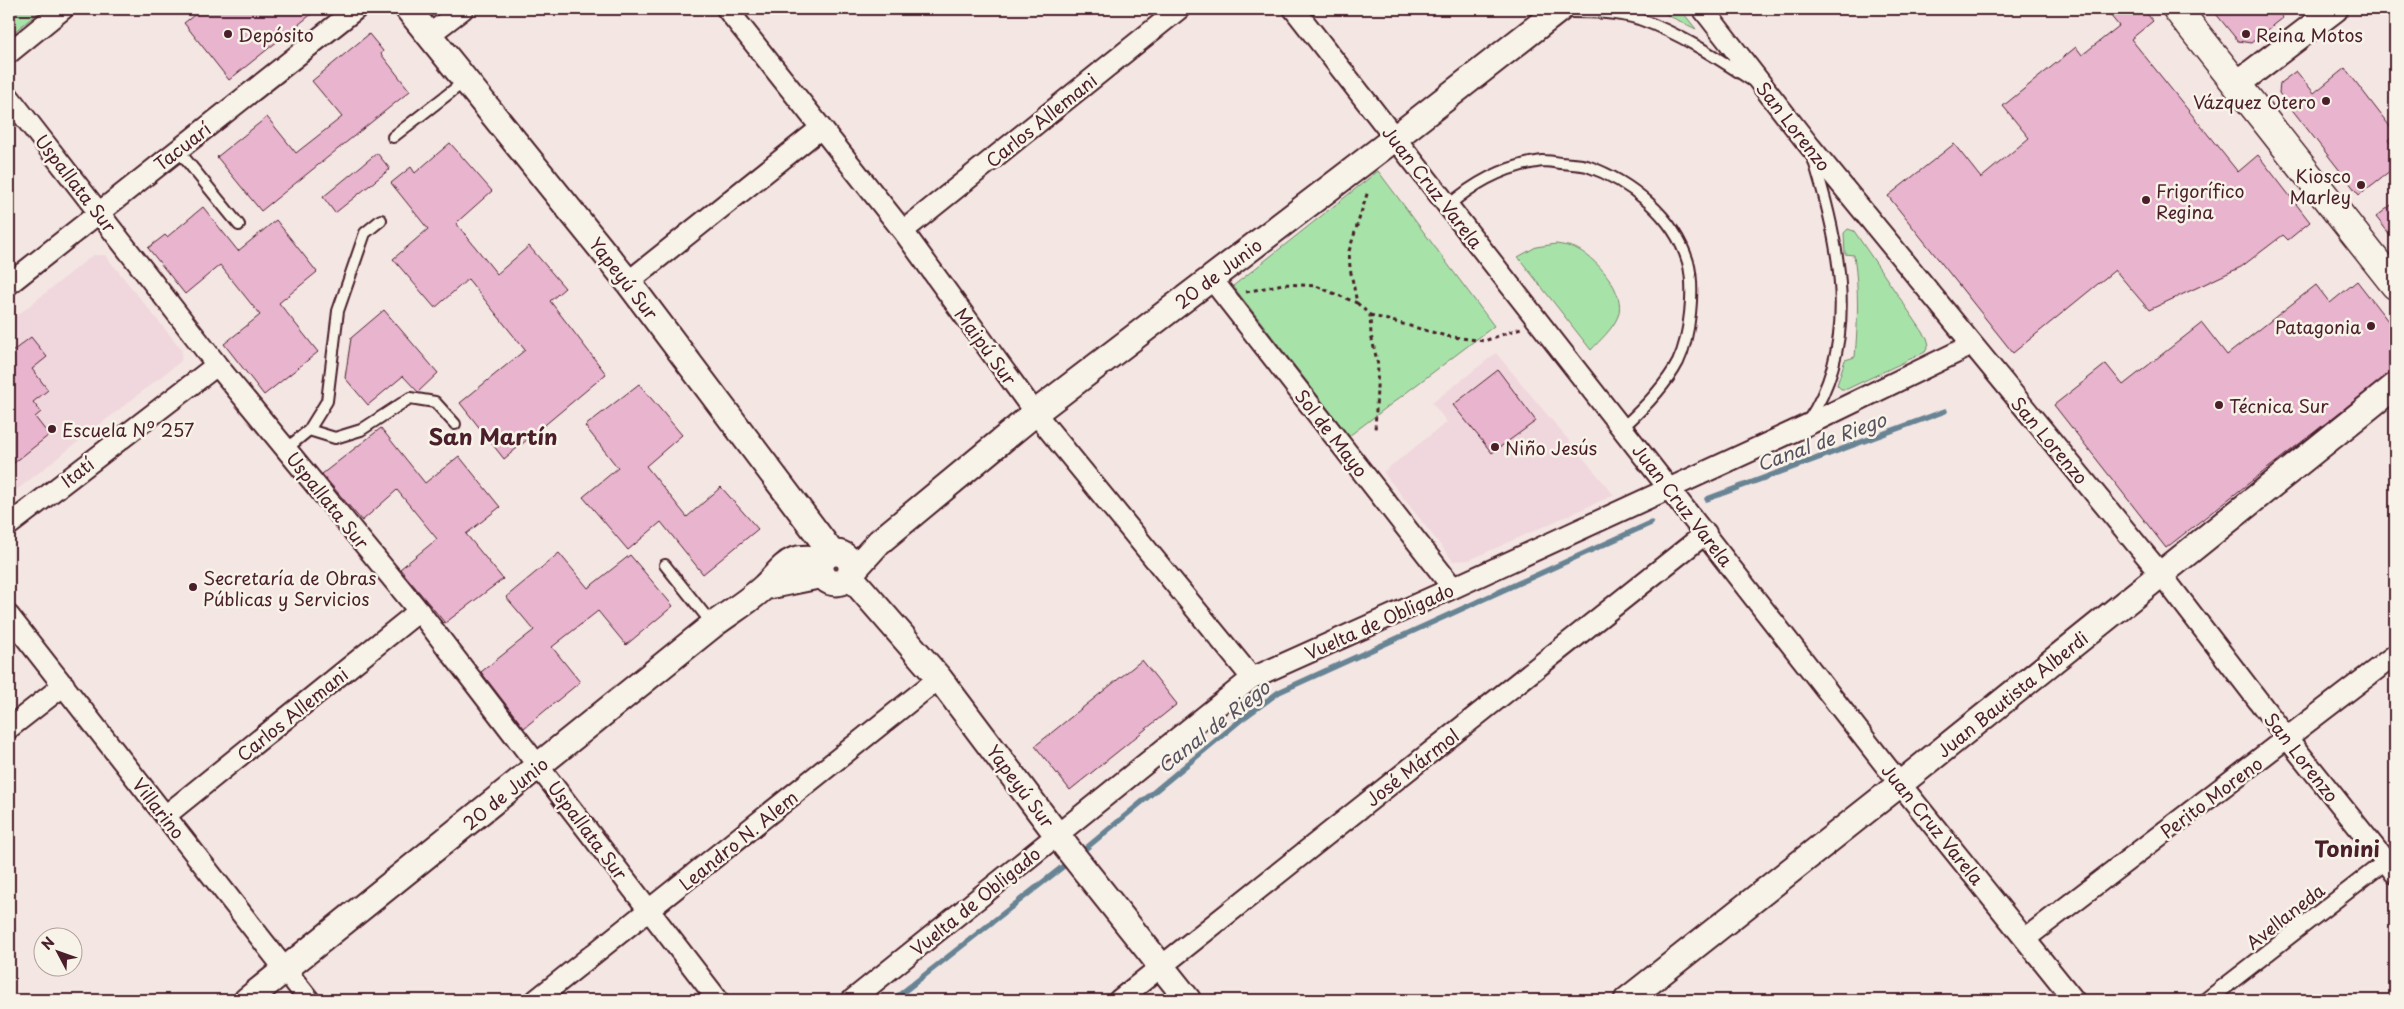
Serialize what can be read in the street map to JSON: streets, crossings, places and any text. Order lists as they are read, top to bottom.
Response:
{
  "streets": {
    "street": [
      "Carlos Allemani",
      "San Lorenzo",
      "Tacuarí",
      "Uspallata Sur",
      "Juan Cruz Varela",
      "20 de Junio",
      "Yapeyú Sur",
      "Maipú Sur",
      "Sol de Mayo",
      "Itatí",
      "Vuelta de Obligado",
      "Juan Bautista Alberdi",
      "José Mármol",
      "Perito Moreno",
      "Villarino",
      "Leandro N. Alem",
      "Avellaneda"
    ]
  },
  "crossings": [
    ["Carlos Allemani", "Uspallata Sur"],
    ["Carlos Allemani", "Maipú Sur"],
    ["Carlos Allemani", "Villarino"],
    ["San Lorenzo", "Vuelta de Obligado"],
    ["San Lorenzo", "Juan Bautista Alberdi"],
    ["San Lorenzo", "Perito Moreno"],
    ["San Lorenzo", "Avellaneda"],
    ["Tacuarí", "Uspallata Sur"],
    ["Uspallata Sur", "20 de Junio"],
    ["Uspallata Sur", "Itatí"],
    ["Uspallata Sur", "Leandro N. Alem"],
    ["Juan Cruz Varela", "20 de Junio"],
    ["Juan Cruz Varela", "Vuelta de Obligado"],
    ["Juan Cruz Varela", "Juan Bautista Alberdi"],
    ["Juan Cruz Varela", "José Mármol"],
    ["Juan Cruz Varela", "Perito Moreno"],
    ["20 de Junio", "Yapeyú Sur"],
    ["20 de Junio", "Maipú Sur"],
    ["20 de Junio", "Sol de Mayo"],
    ["20 de Junio", "Villarino"],
    ["Yapeyú Sur", "Vuelta de Obligado"],
    ["Yapeyú Sur", "José Mármol"],
    ["Yapeyú Sur", "Leandro N. Alem"],
    ["Maipú Sur", "Vuelta de Obligado"],
    ["Sol de Mayo", "Vuelta de Obligado"]
  ],
  "districts": ["San Martín", "Tonini"],
  "water": ["Canal de Riego"],
  "places": [
    "Depósito",
    "Reina Motos",
    "Vázquez Otero",
    "Kiosco Marley",
    "Frigorífico Regina",
    "Patagonia",
    "Técnica Sur",
    "Escuela Nº 257",
    "Niño Jesús",
    "Secretaría de Obras Públicas y Servicios"
  ],
  "north": "top left"
}
